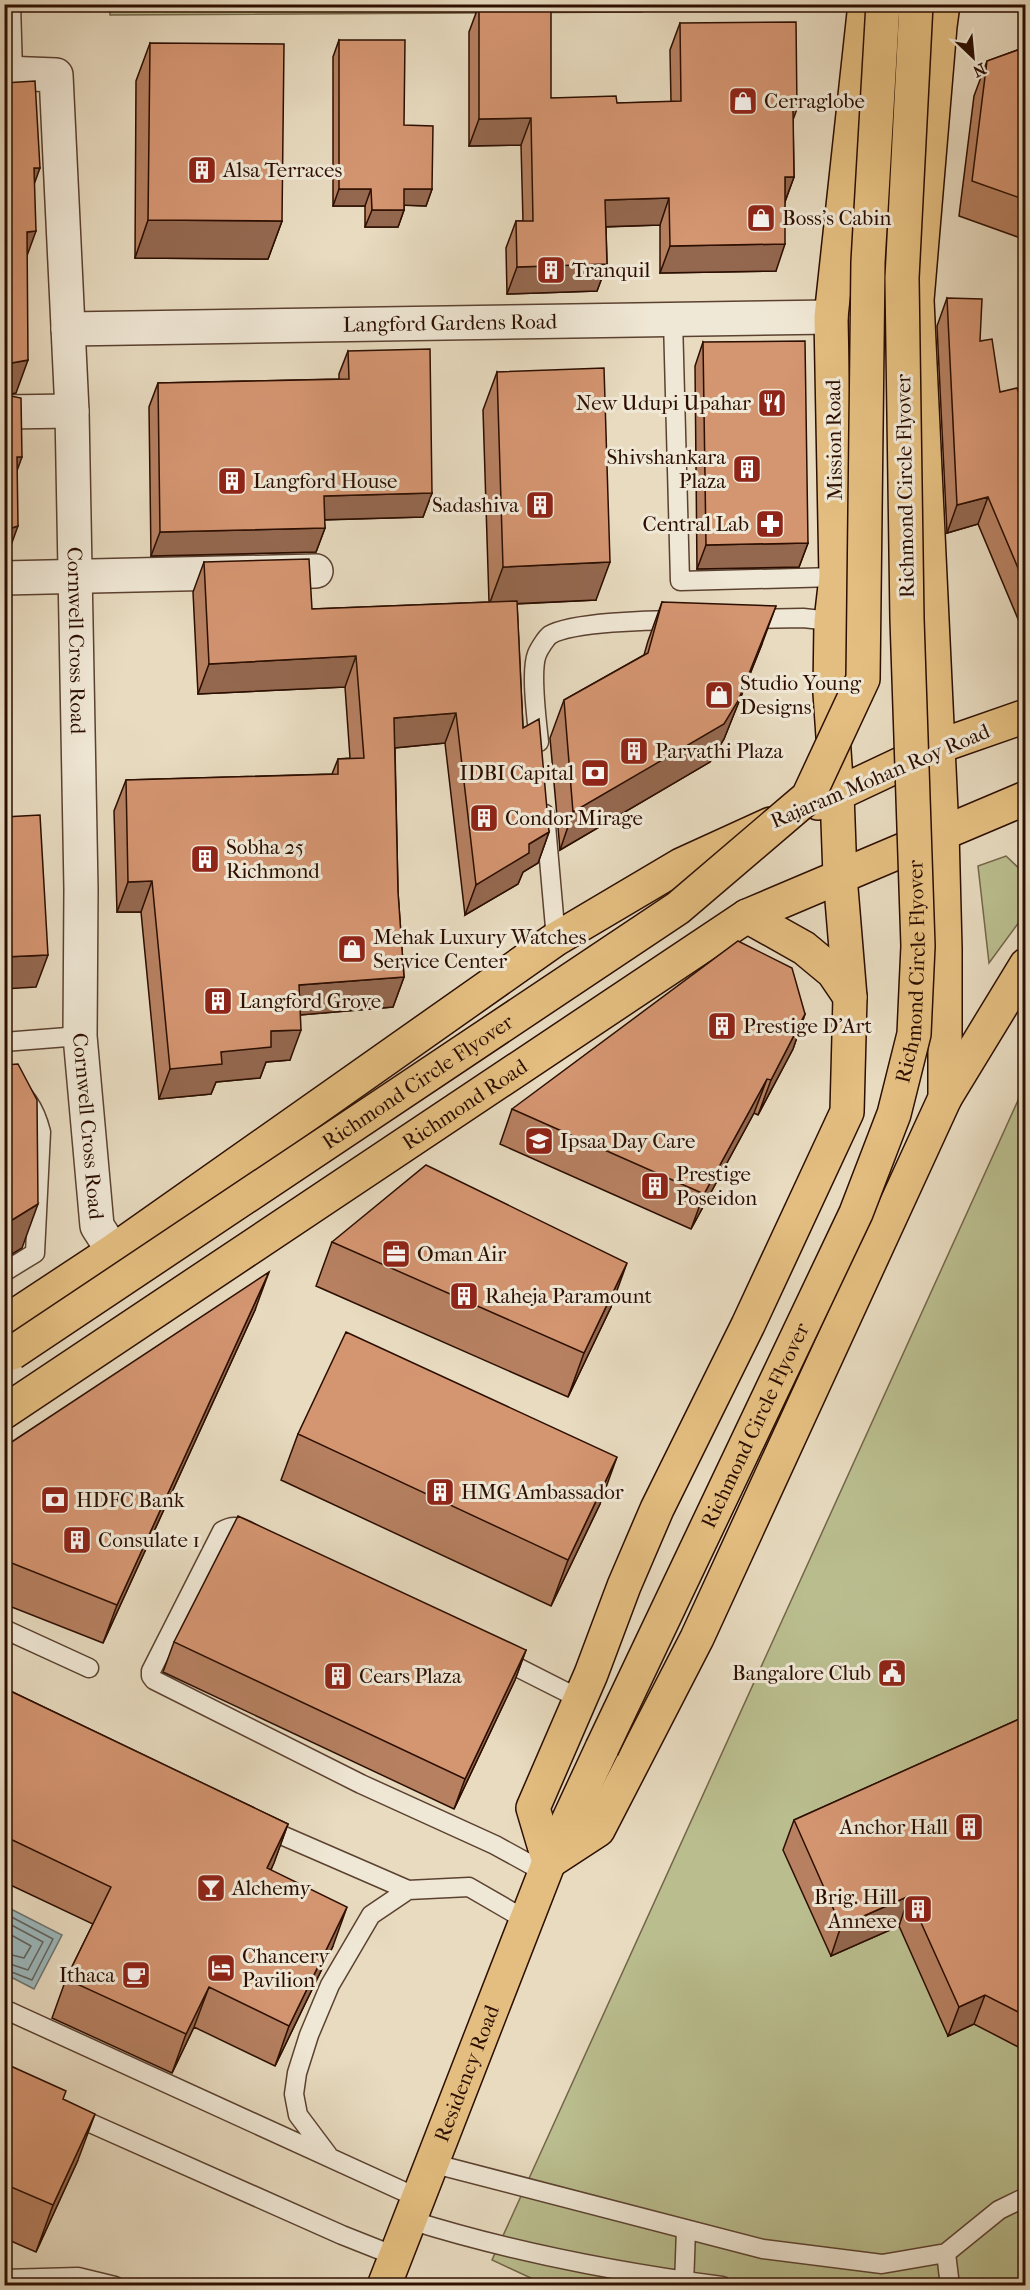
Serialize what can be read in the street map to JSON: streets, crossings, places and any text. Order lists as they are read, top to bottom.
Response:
{
  "streets": {
    "main road": [
      "Mission Road",
      "Richmond Circle Flyover",
      "Rajaram Mohan Roy Road",
      "Richmond Road",
      "Residency Road"
    ],
    "street": ["Langford Gardens Road", "Cornwell Cross Road"]
  },
  "crossings": [
    ["Langford Gardens Road", "Mission Road"],
    ["Langford Gardens Road", "Cornwell Cross Road"],
    ["Mission Road", "Richmond Circle Flyover"],
    ["Mission Road", "Rajaram Mohan Roy Road"],
    ["Mission Road", "Richmond Road"],
    ["Mission Road", "Residency Road"],
    ["Richmond Circle Flyover", "Residency Road"]
  ],
  "places": {
    "shop": [
      "Cerraglobe",
      "Boss's Cabin",
      "Studio Young Designs",
      "Mehak Luxury Watches Service Center"
    ],
    "building": [
      "Alsa Terraces",
      "Tranquil",
      "Shivshankara Plaza",
      "Langford House",
      "Sadashiva",
      "Parvathi Plaza",
      "Condor Mirage",
      "Sobha 25 Richmond",
      "Langford Grove",
      "Prestige D'Art",
      "Prestige Poseidon",
      "Raheja Paramount",
      "HMG Ambassador",
      "Consulate 1",
      "Cears Plaza",
      "Anchor Hall",
      "Brig. Hill Annexe"
    ],
    "restaurant": ["New Udupi Upahar"],
    "pharmacy": ["Central Lab"],
    "bank": ["IDBI Capital", "HDFC Bank"],
    "school or university": ["Ipsaa Day Care"],
    "office": ["Oman Air"],
    "public building": ["Bangalore Club"],
    "bar": ["Alchemy"],
    "hotel": ["Chancery Pavilion"],
    "cafe": ["Ithaca"]
  },
  "north": "bottom right"
}
